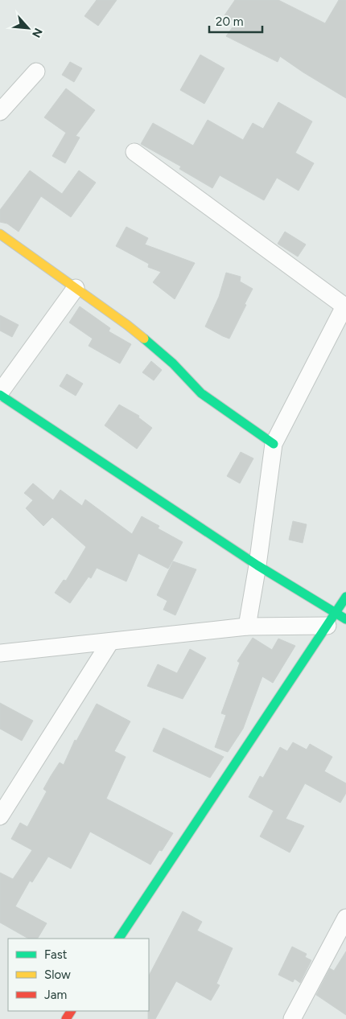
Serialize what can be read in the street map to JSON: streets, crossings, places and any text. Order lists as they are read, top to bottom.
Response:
{
  "legend": ["Fast", "Slow", "Jam"],
  "scale_bar": "20 m",
  "north": "bottom right"
}
